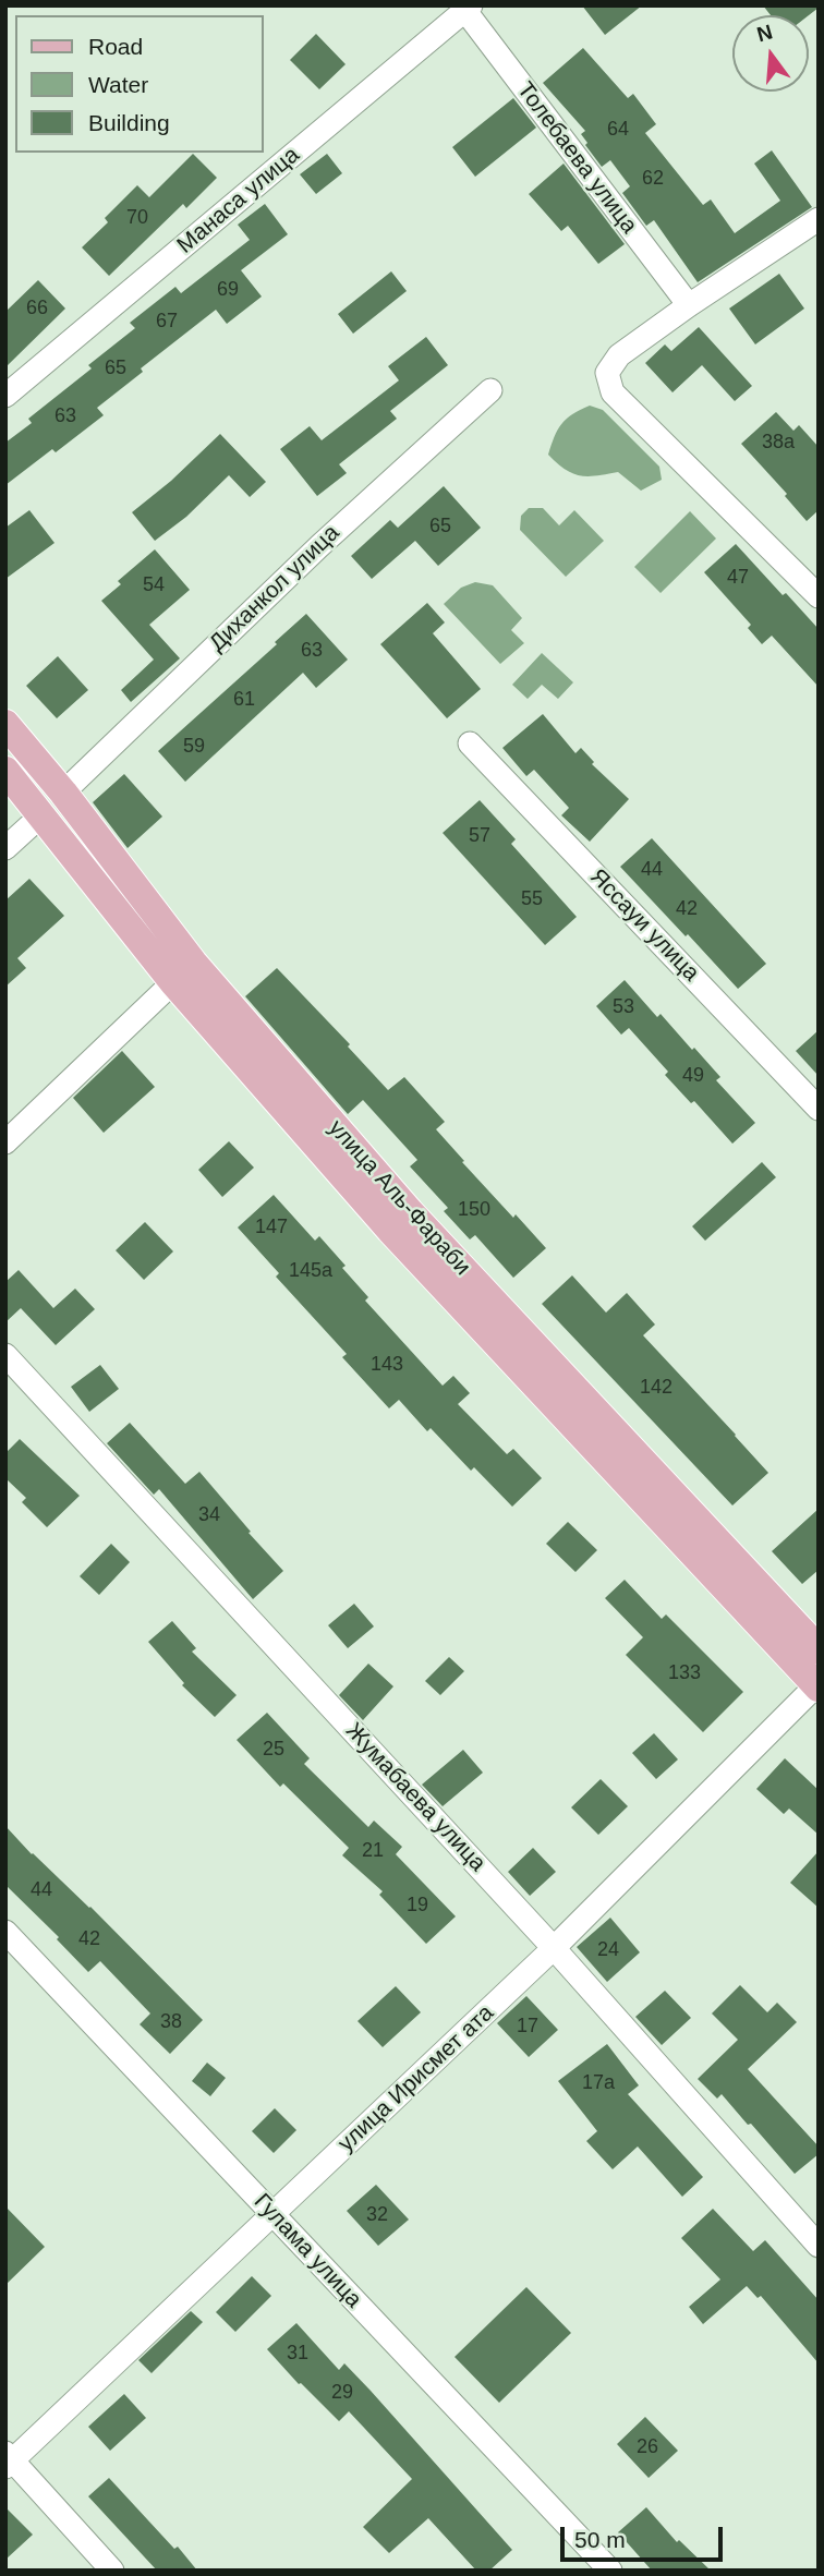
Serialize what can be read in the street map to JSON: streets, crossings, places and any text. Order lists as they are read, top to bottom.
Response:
{
  "streets": {
    "main road": ["улица Аль-Фараби"],
    "street": [
      "Толебаева улица",
      "Манаса улица",
      "Диханкол улица",
      "Яссауи улица",
      "Жумабаева улица",
      "улица Ирисмет ата",
      "Гулама улица"
    ]
  },
  "crossings": [
    ["Толебаева улица", "Манаса улица"],
    ["Диханкол улица", "улица Аль-Фараби"],
    ["улица Аль-Фараби", "улица Ирисмет ата"],
    ["Жумабаева улица", "улица Ирисмет ата"],
    ["улица Ирисмет ата", "Гулама улица"]
  ],
  "house_numbers": [
    "64",
    "62",
    "70",
    "69",
    "66",
    "67",
    "65",
    "63",
    "38а",
    "65",
    "47",
    "54",
    "63",
    "61",
    "59",
    "57",
    "44",
    "55",
    "42",
    "53",
    "49",
    "150",
    "147",
    "145а",
    "143",
    "142",
    "34",
    "133",
    "25",
    "21",
    "44",
    "19",
    "42",
    "24",
    "38",
    "17",
    "17а",
    "32",
    "31",
    "29",
    "26"
  ],
  "legend": ["Road", "Water", "Building"],
  "scale_bar": "50 m",
  "north": "top"
}
